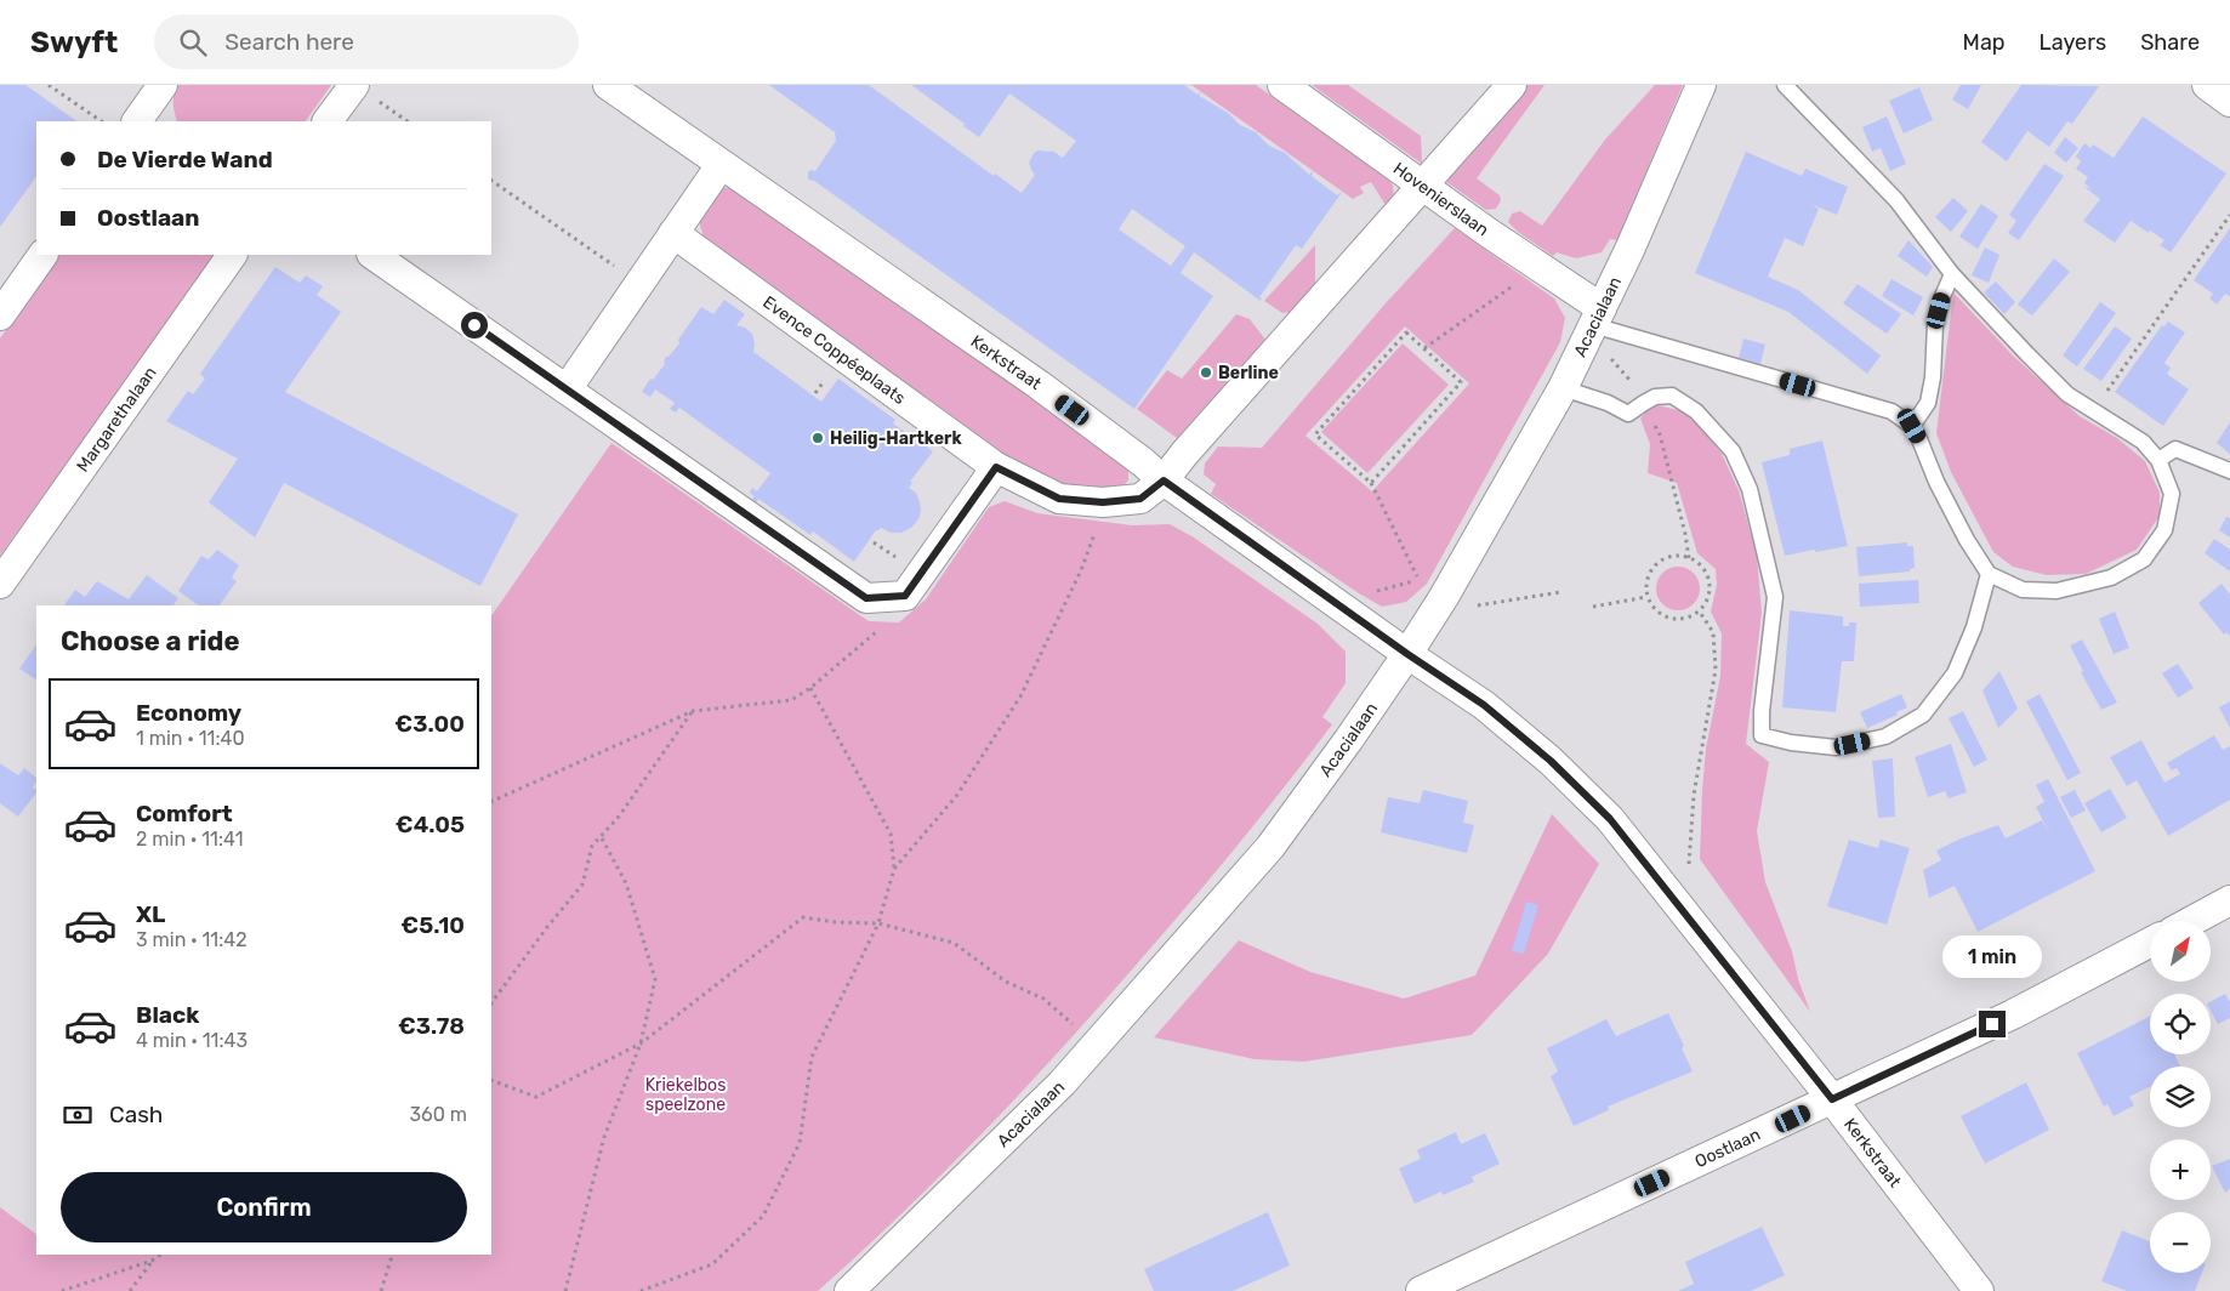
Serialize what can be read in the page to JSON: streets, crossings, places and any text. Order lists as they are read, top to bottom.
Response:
{
  "streets": {
    "street": [
      "Hovenierslaan",
      "Acacialaan",
      "Evence Coppéeplaats",
      "Kerkstraat",
      "Margarethalaan",
      "Oostlaan"
    ]
  },
  "crossings": [
    ["Hovenierslaan", "Acacialaan"],
    ["Acacialaan", "Kerkstraat"],
    ["Evence Coppéeplaats", "Kerkstraat"],
    ["Kerkstraat", "Oostlaan"]
  ],
  "parks": ["Kriekelbos speelzone"],
  "places": ["Berline", "Heilig-Hartkerk"],
  "north": "top right",
  "page": {
    "header": "Swyft",
    "search": "Search here",
    "nav": ["Map", "Layers", "Share"],
    "banner": ["De Vierde Wand", "Oostlaan"],
    "heading": "Choose a ride",
    "list": [
      {
        "name": "Economy",
        "note": "1 min · 11:40",
        "value": "€3.00"
      },
      {
        "name": "Comfort",
        "note": "2 min · 11:41",
        "value": "€4.05"
      },
      {
        "name": "XL",
        "note": "3 min · 11:42",
        "value": "€5.10"
      },
      {
        "name": "Black",
        "note": "4 min · 11:43",
        "value": "€3.78"
      }
    ],
    "map_buttons": ["+", "−"],
    "bubble": "1 min",
    "pay": ["Cash", "360 m"],
    "buttons": "Confirm"
  }
}
